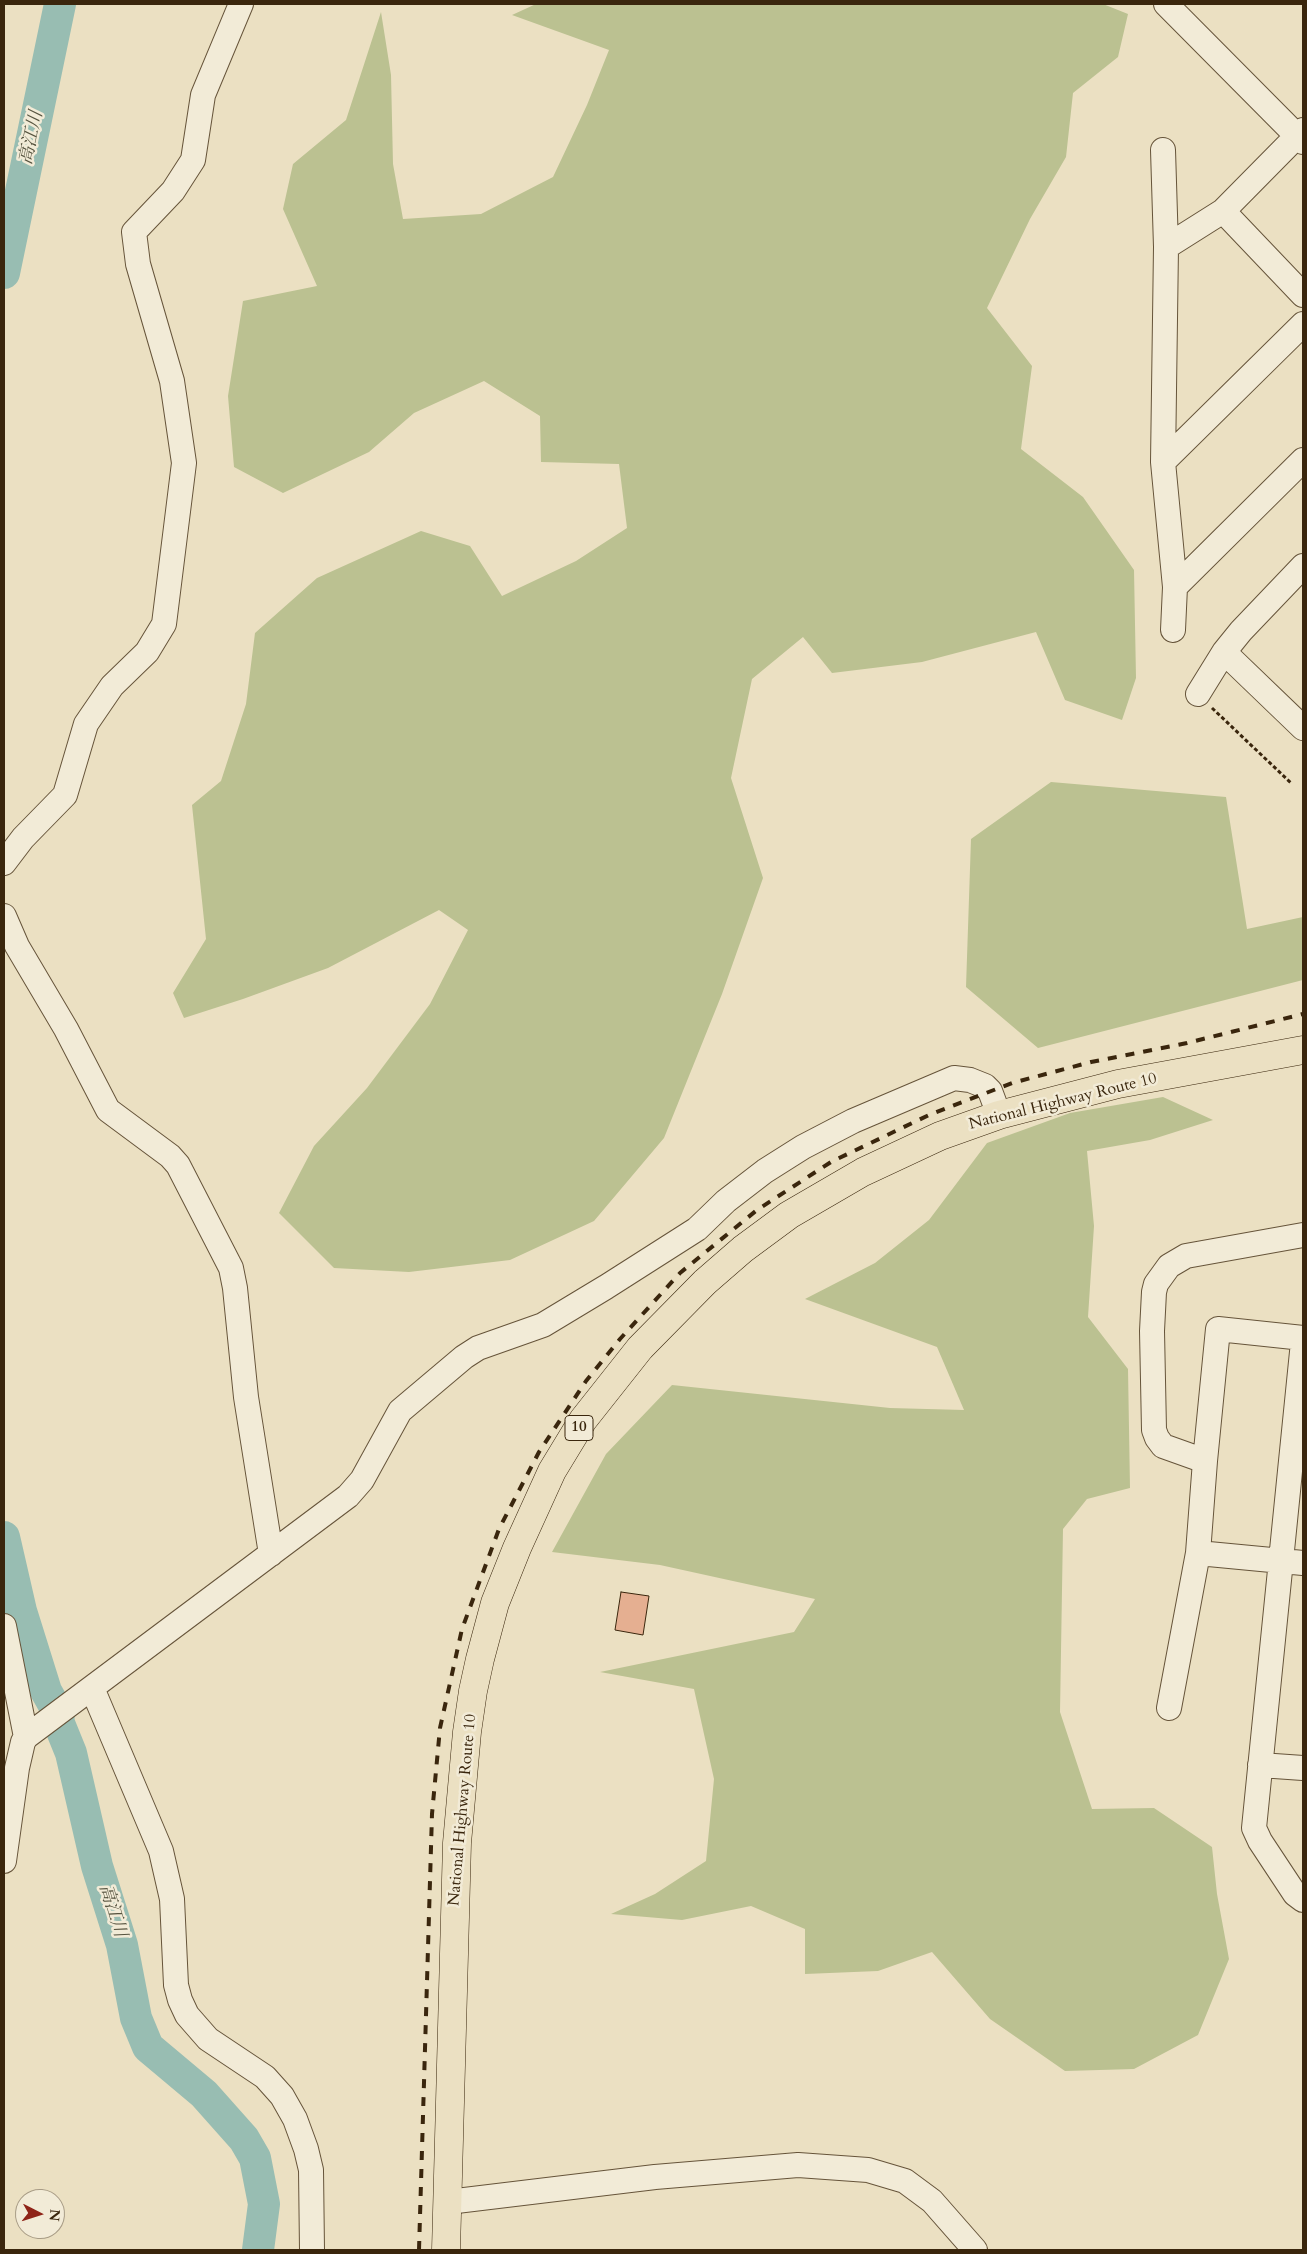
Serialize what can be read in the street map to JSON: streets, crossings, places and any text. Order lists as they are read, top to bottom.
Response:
{
  "streets": {
    "highway": ["National Highway Route 10", "10"]
  },
  "water": ["高江川"],
  "north": "right"
}
